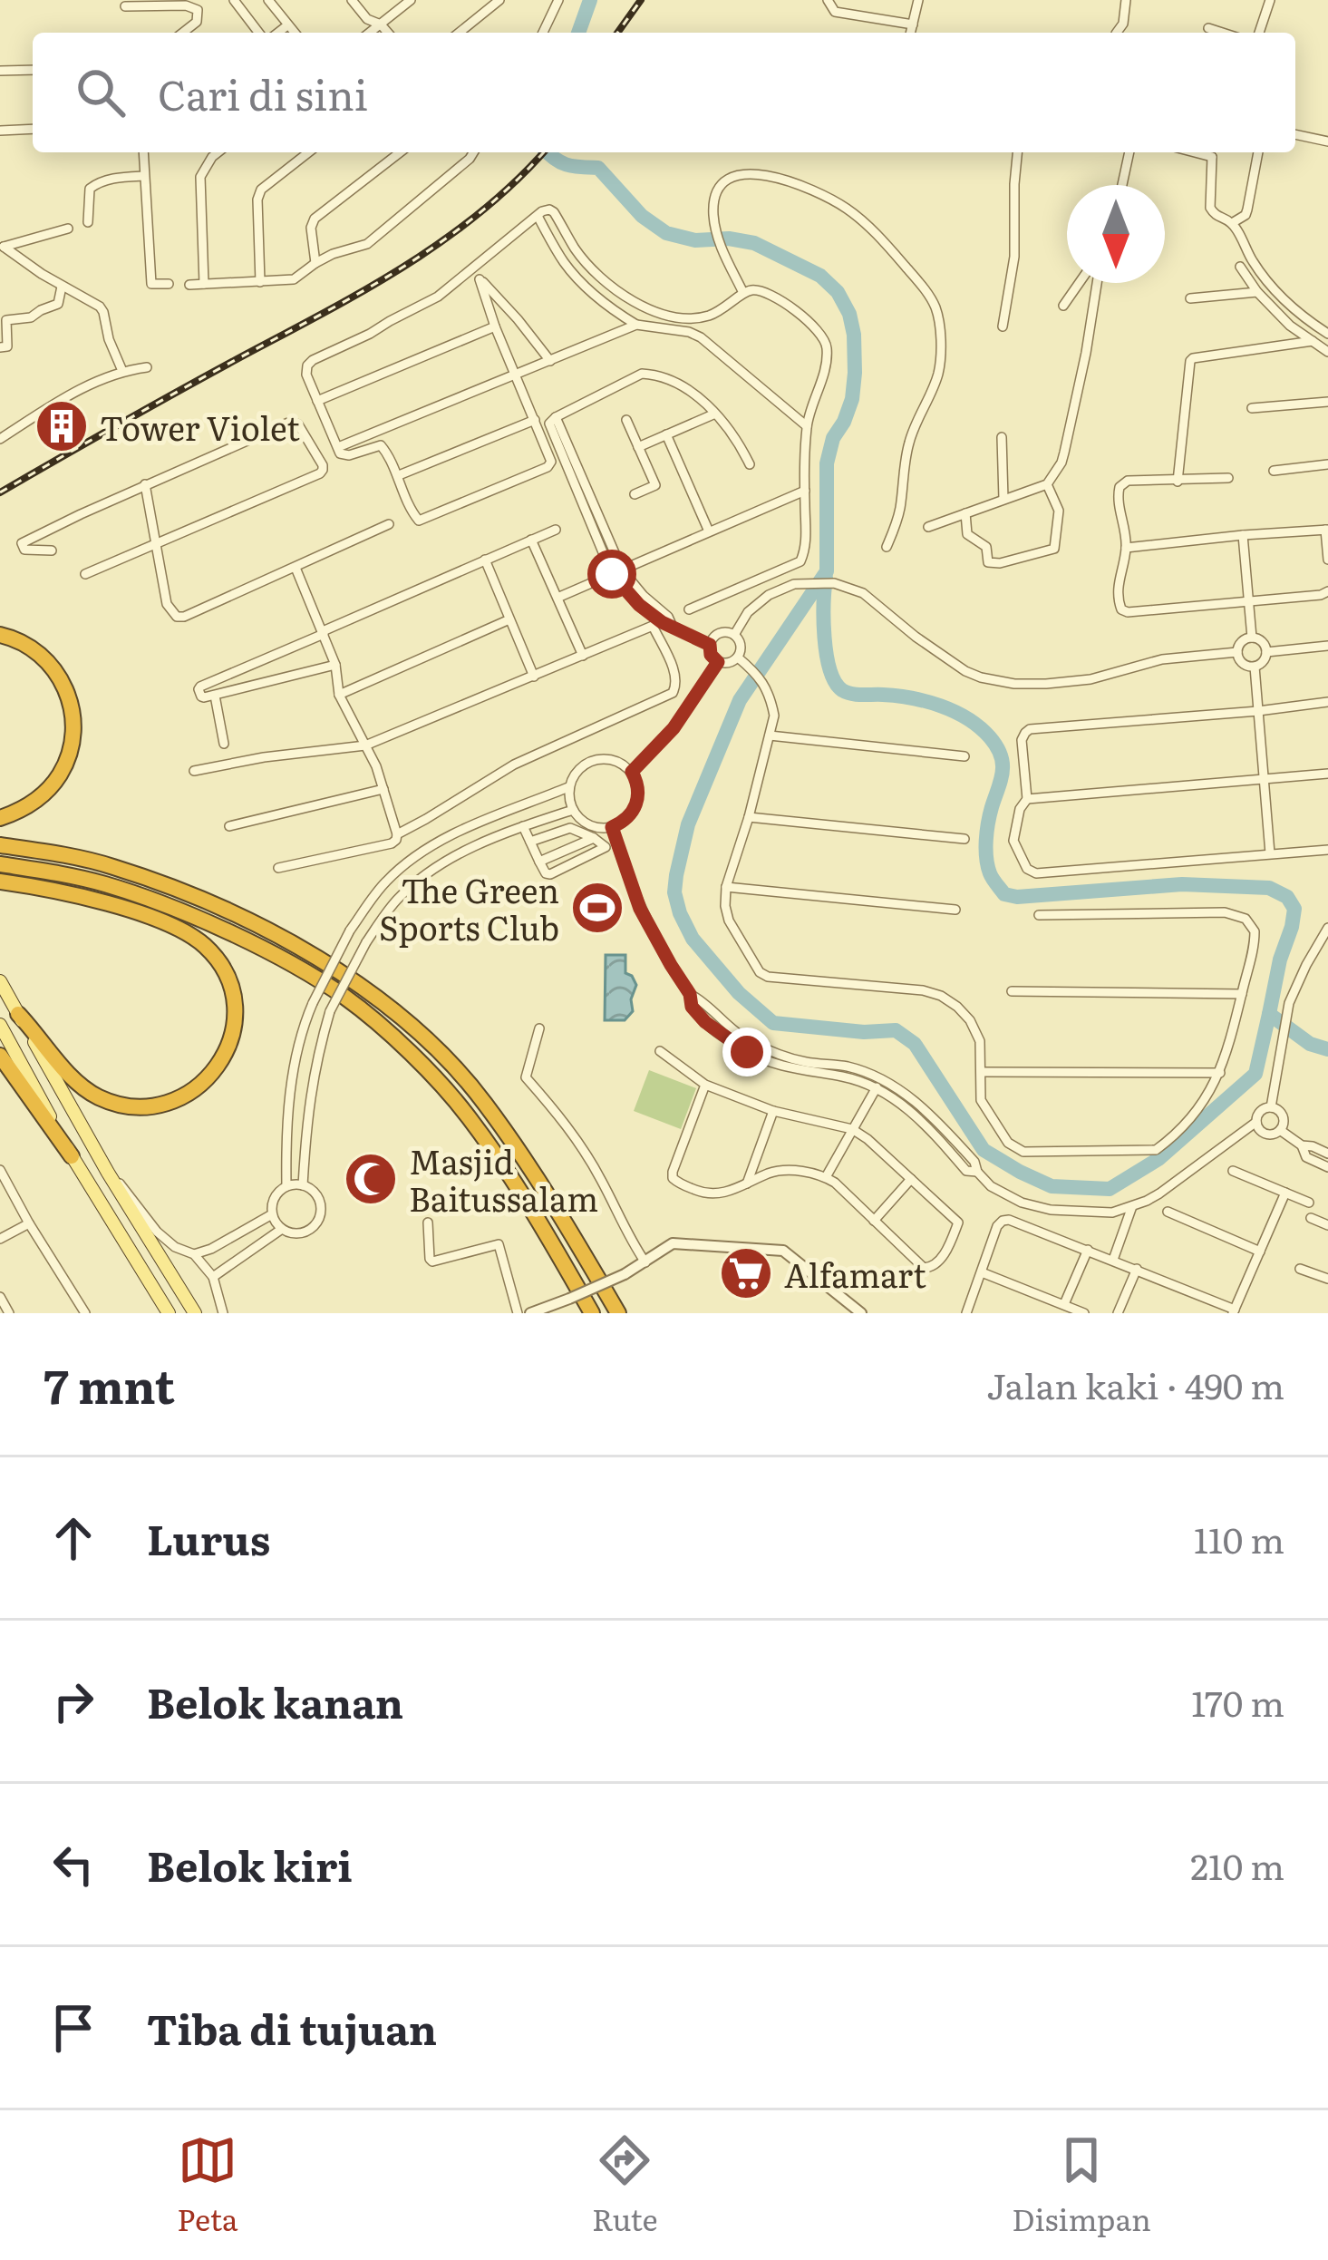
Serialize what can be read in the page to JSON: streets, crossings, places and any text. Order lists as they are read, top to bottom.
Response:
{
  "places": {
    "building": ["Tower Violet"],
    "sports": ["The Green Sports Club"],
    "mosque": ["Masjid Baitussalam"],
    "supermarket": ["Alfamart"]
  },
  "north": "bottom",
  "page": {
    "search": "Cari di sini",
    "heading": ["7 mnt", "Jalan kaki · 490 m"],
    "list": [
      ["Lurus", "110 m"],
      ["Belok kanan", "170 m"],
      ["Belok kiri", "210 m"],
      "Tiba di tujuan"
    ],
    "nav": ["Peta", "Rute", "Disimpan"]
  }
}
